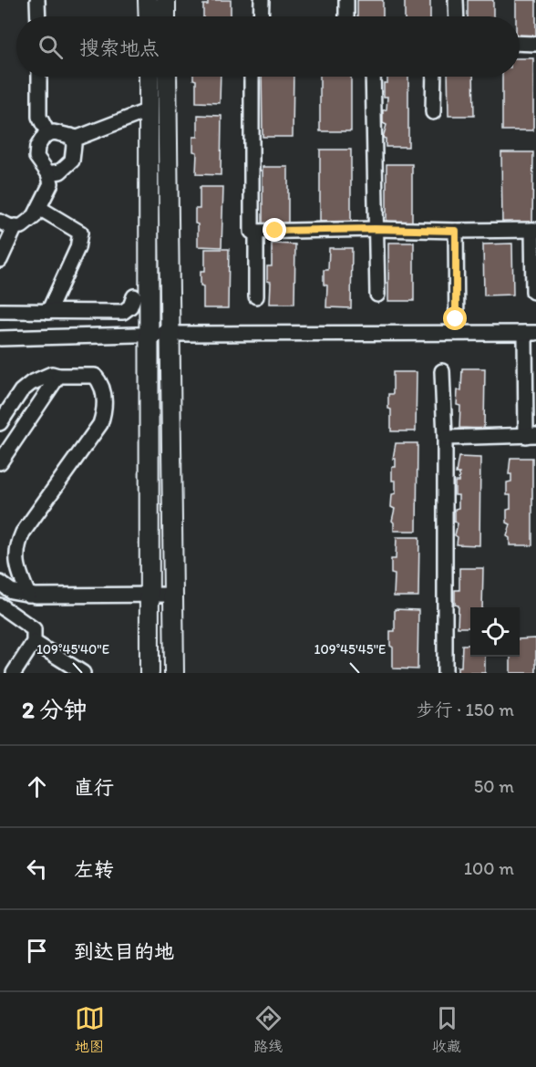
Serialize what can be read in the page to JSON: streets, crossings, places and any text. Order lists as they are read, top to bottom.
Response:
{
  "page": {
    "search": "搜索地点",
    "heading": ["2 分钟", "步行 · 150 m"],
    "list": [
      ["直行", "50 m"],
      ["左转", "100 m"],
      "到达目的地"
    ],
    "nav": ["地图", "路线", "收藏"]
  },
  "coordinates": ["109°45'40\"E", "109°45'45\"E"]
}
